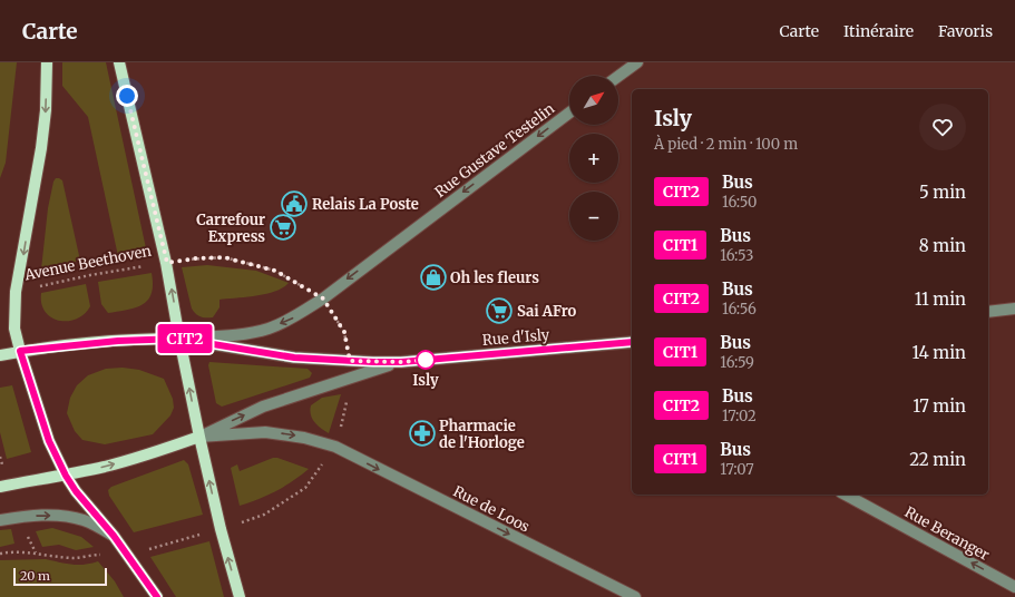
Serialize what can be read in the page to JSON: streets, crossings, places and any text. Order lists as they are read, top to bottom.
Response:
{
  "streets": {
    "street": [
      "Rue Gustave Testelin",
      "Rue d'Isly",
      "Rue de Loos",
      "Rue Beranger"
    ],
    "path": ["Avenue Beethoven"]
  },
  "crossings": [
    ["Rue Gustave Testelin", "Avenue Beethoven"]
  ],
  "one_way": ["Rue Beranger"],
  "places": {
    "public building": ["Relais La Poste"],
    "supermarket": ["Carrefour Express", "Sai AFro"],
    "shop": ["Oh les fleurs"],
    "other": ["Isly"],
    "pharmacy": ["Pharmacie de l'Horloge"]
  },
  "lines": ["bus line CIT2"],
  "scale_bar": "20 m",
  "north": "top right",
  "page": {
    "header": "Carte",
    "nav": ["Carte", "Itinéraire", "Favoris"],
    "on_map": "CIT2",
    "map_buttons": ["+", "−"],
    "heading": ["Isly", "À pied · 2 min · 100 m"],
    "list": [
      {
        "mark": "CIT2",
        "name": "Bus",
        "note": "16:50",
        "value": "5 min"
      },
      {
        "mark": "CIT1",
        "name": "Bus",
        "note": "16:53",
        "value": "8 min"
      },
      {
        "mark": "CIT2",
        "name": "Bus",
        "note": "16:56",
        "value": "11 min"
      },
      {
        "mark": "CIT1",
        "name": "Bus",
        "note": "16:59",
        "value": "14 min"
      },
      {
        "mark": "CIT2",
        "name": "Bus",
        "note": "17:02",
        "value": "17 min"
      },
      {
        "mark": "CIT1",
        "name": "Bus",
        "note": "17:07",
        "value": "22 min"
      }
    ],
    "scale": "20 m"
  }
}
